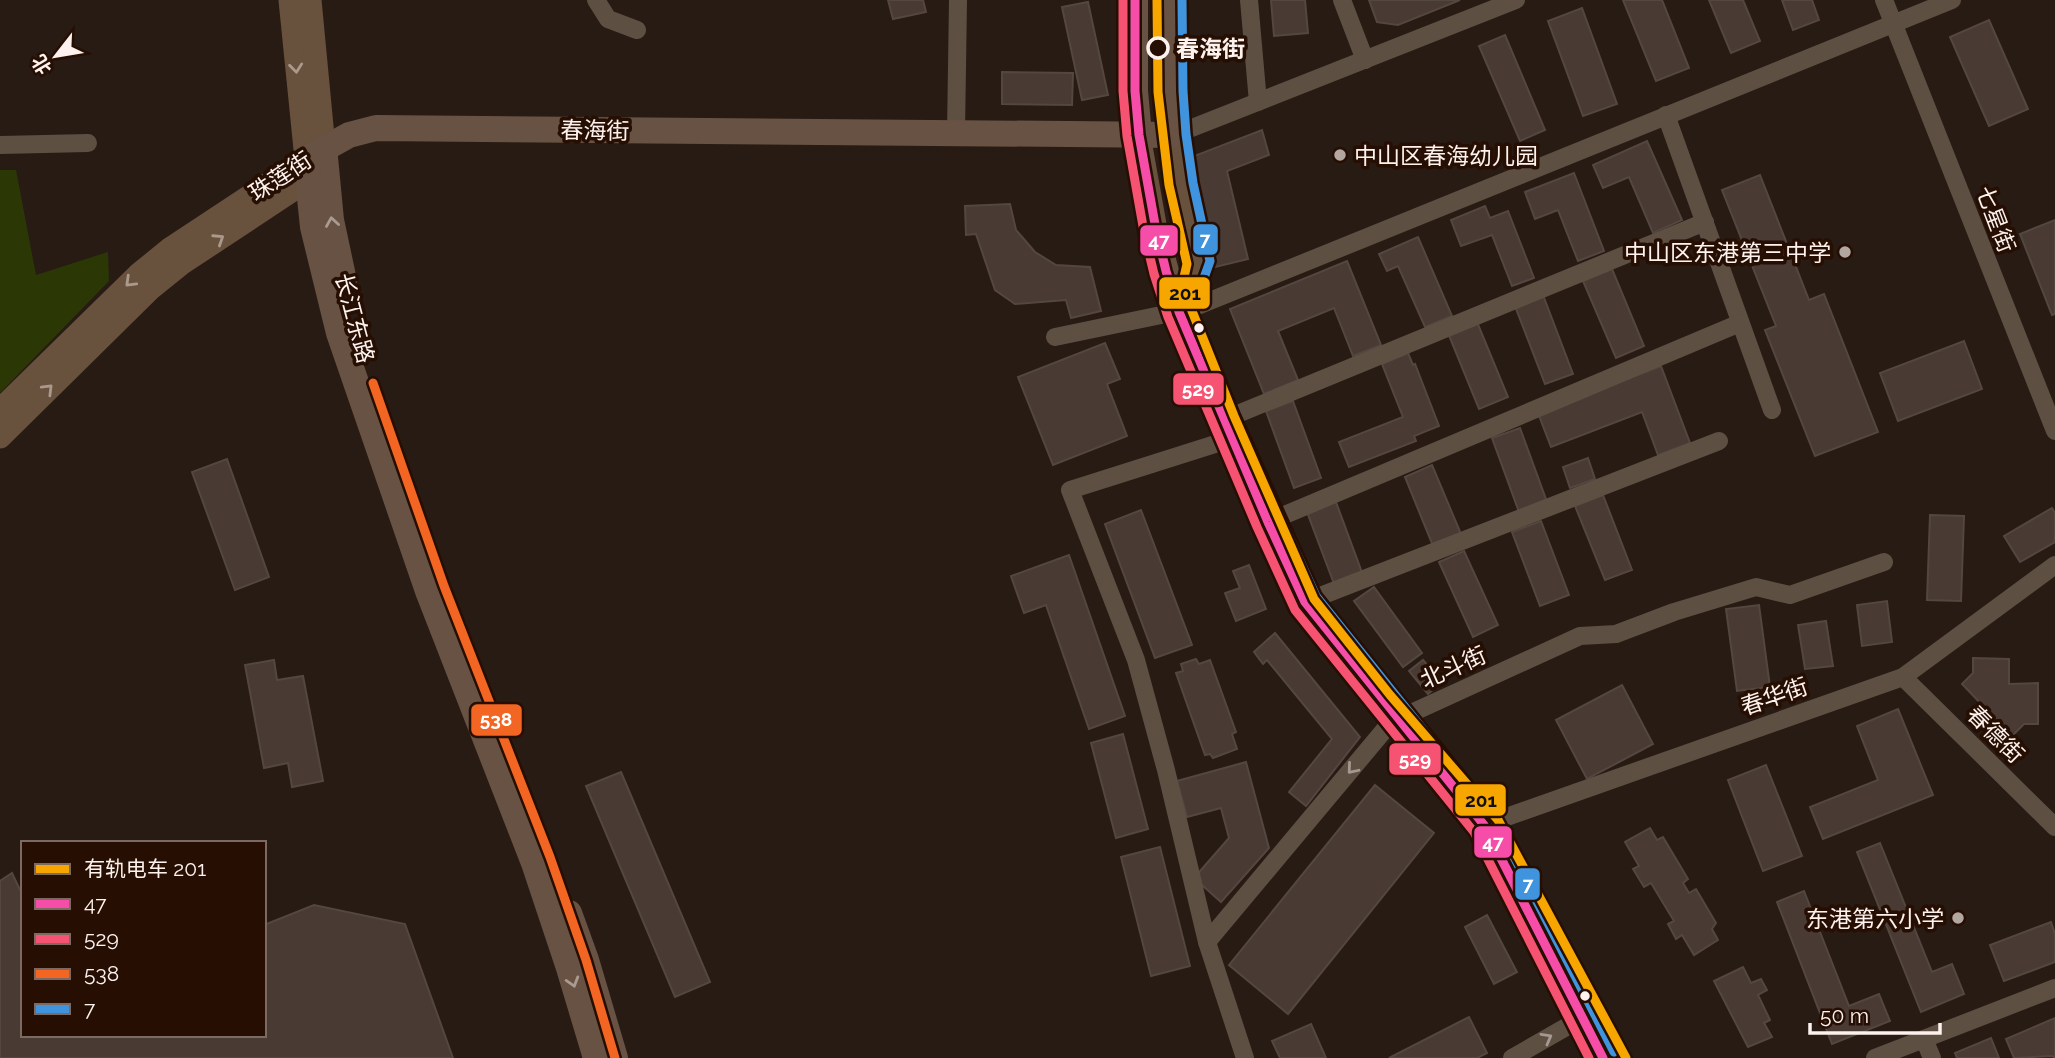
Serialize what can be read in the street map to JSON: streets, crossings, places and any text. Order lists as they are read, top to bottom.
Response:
{
  "streets": {
    "highway": ["春海街", "长江东路"],
    "main road": ["珠莲街"],
    "street": [
      "七星街",
      "北斗街",
      "春华街",
      "春德街"
    ]
  },
  "crossings": [
    ["春海街", "珠莲街"],
    ["春海街", "长江东路"],
    ["珠莲街", "长江东路"],
    ["春华街", "春德街"]
  ],
  "places": [
    "春海街",
    "中山区春海幼儿园",
    "中山区东港第三中学",
    "东港第六小学"
  ],
  "lines": [
    "tram line 201",
    "transit line 47",
    "transit line 529",
    "transit line 7",
    "transit line 538"
  ],
  "legend": [
    "有轨电车 201",
    "47",
    "529",
    "538",
    "7"
  ],
  "scale_bar": "50 m",
  "north": "bottom left"
}
